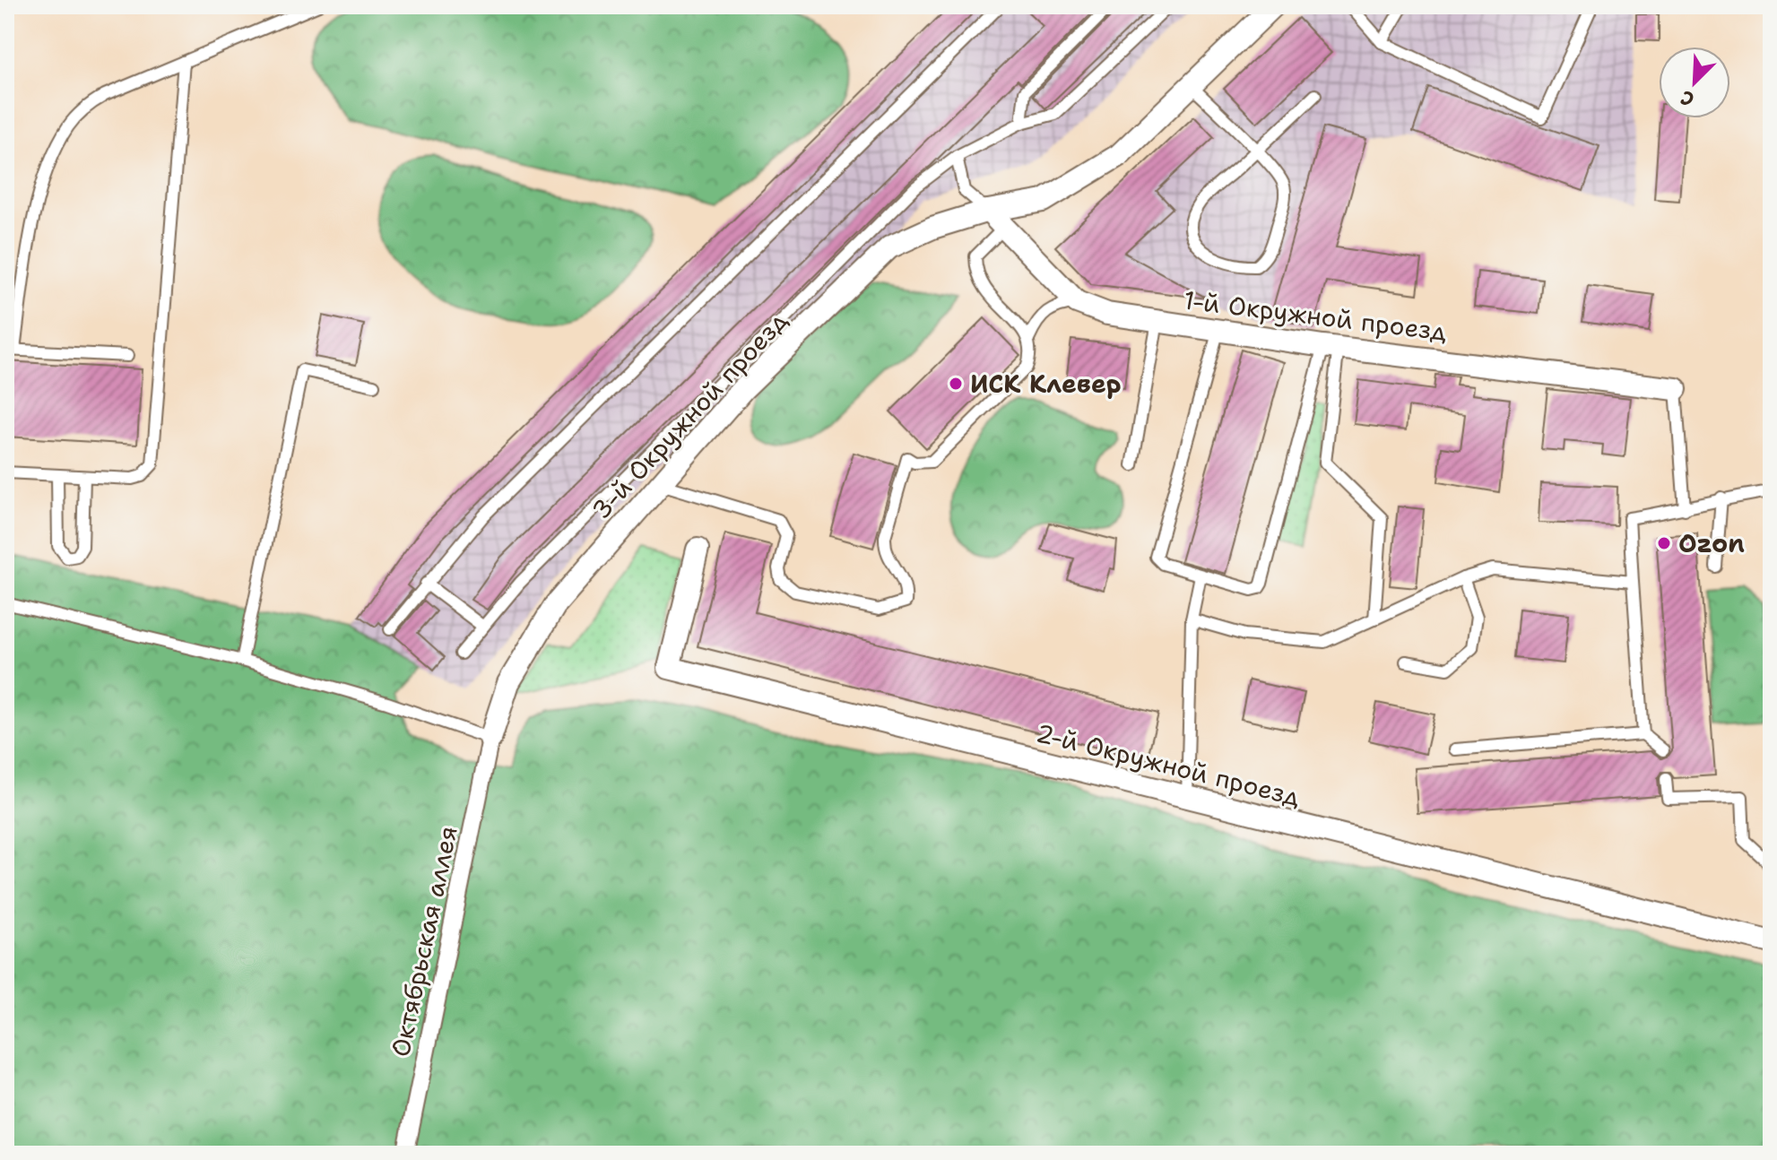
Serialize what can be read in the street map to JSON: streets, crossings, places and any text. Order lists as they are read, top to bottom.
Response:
{
  "streets": {
    "street": [
      "1-й Окружной проезд",
      "3-й Окружной проезд",
      "2-й Окружной проезд",
      "Октябрьская аллея"
    ]
  },
  "crossings": [
    ["1-й Окружной проезд", "3-й Окружной проезд"],
    ["3-й Окружной проезд", "Октябрьская аллея"]
  ],
  "places": ["ИСК Клевер", "Ozon"],
  "north": "bottom left"
}
